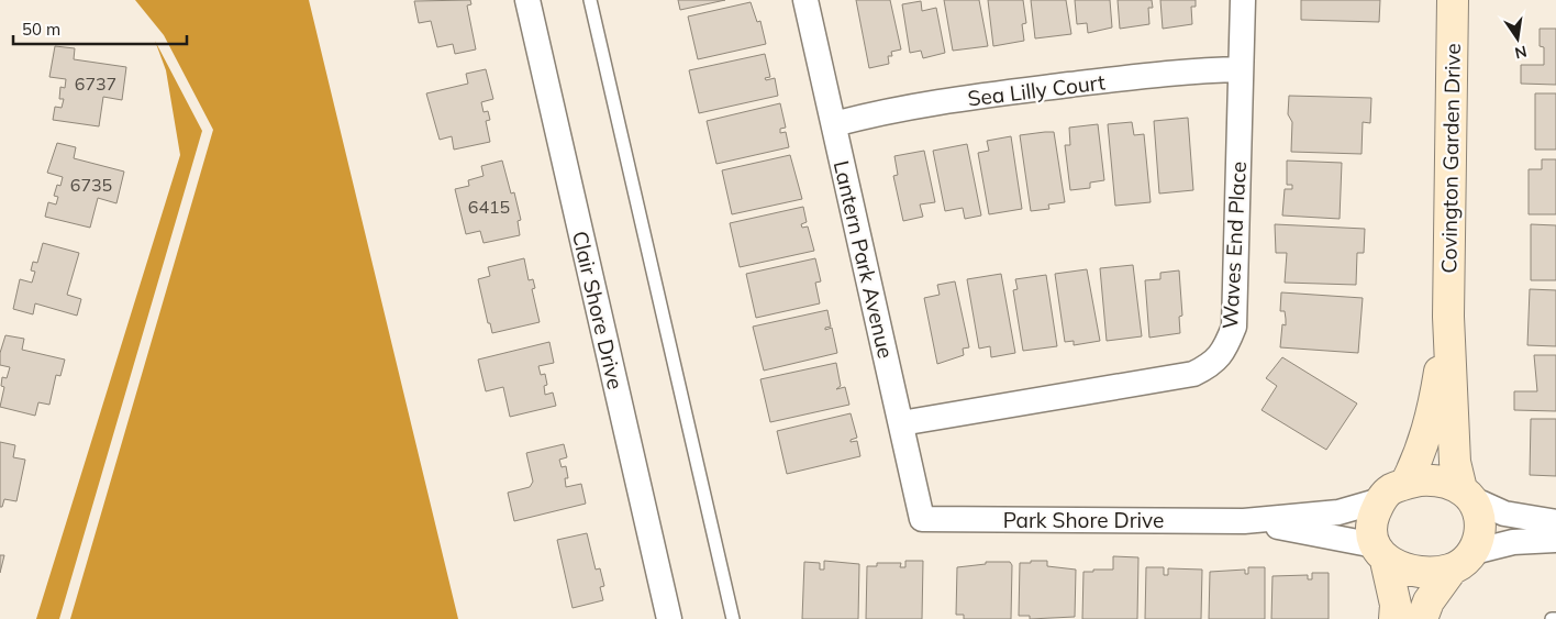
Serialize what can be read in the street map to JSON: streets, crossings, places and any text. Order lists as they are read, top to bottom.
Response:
{
  "streets": {
    "street": [
      "Sea Lilly Court",
      "Covington Garden Drive",
      "Waves End Place",
      "Lantern Park Avenue",
      "Clair Shore Drive",
      "Park Shore Drive"
    ]
  },
  "crossings": [
    ["Sea Lilly Court", "Waves End Place"],
    ["Sea Lilly Court", "Lantern Park Avenue"],
    ["Covington Garden Drive", "Park Shore Drive"],
    ["Waves End Place", "Lantern Park Avenue"],
    ["Lantern Park Avenue", "Park Shore Drive"]
  ],
  "house_numbers": ["6737", "6735", "6415"],
  "scale_bar": "50 m",
  "north": "bottom"
}
